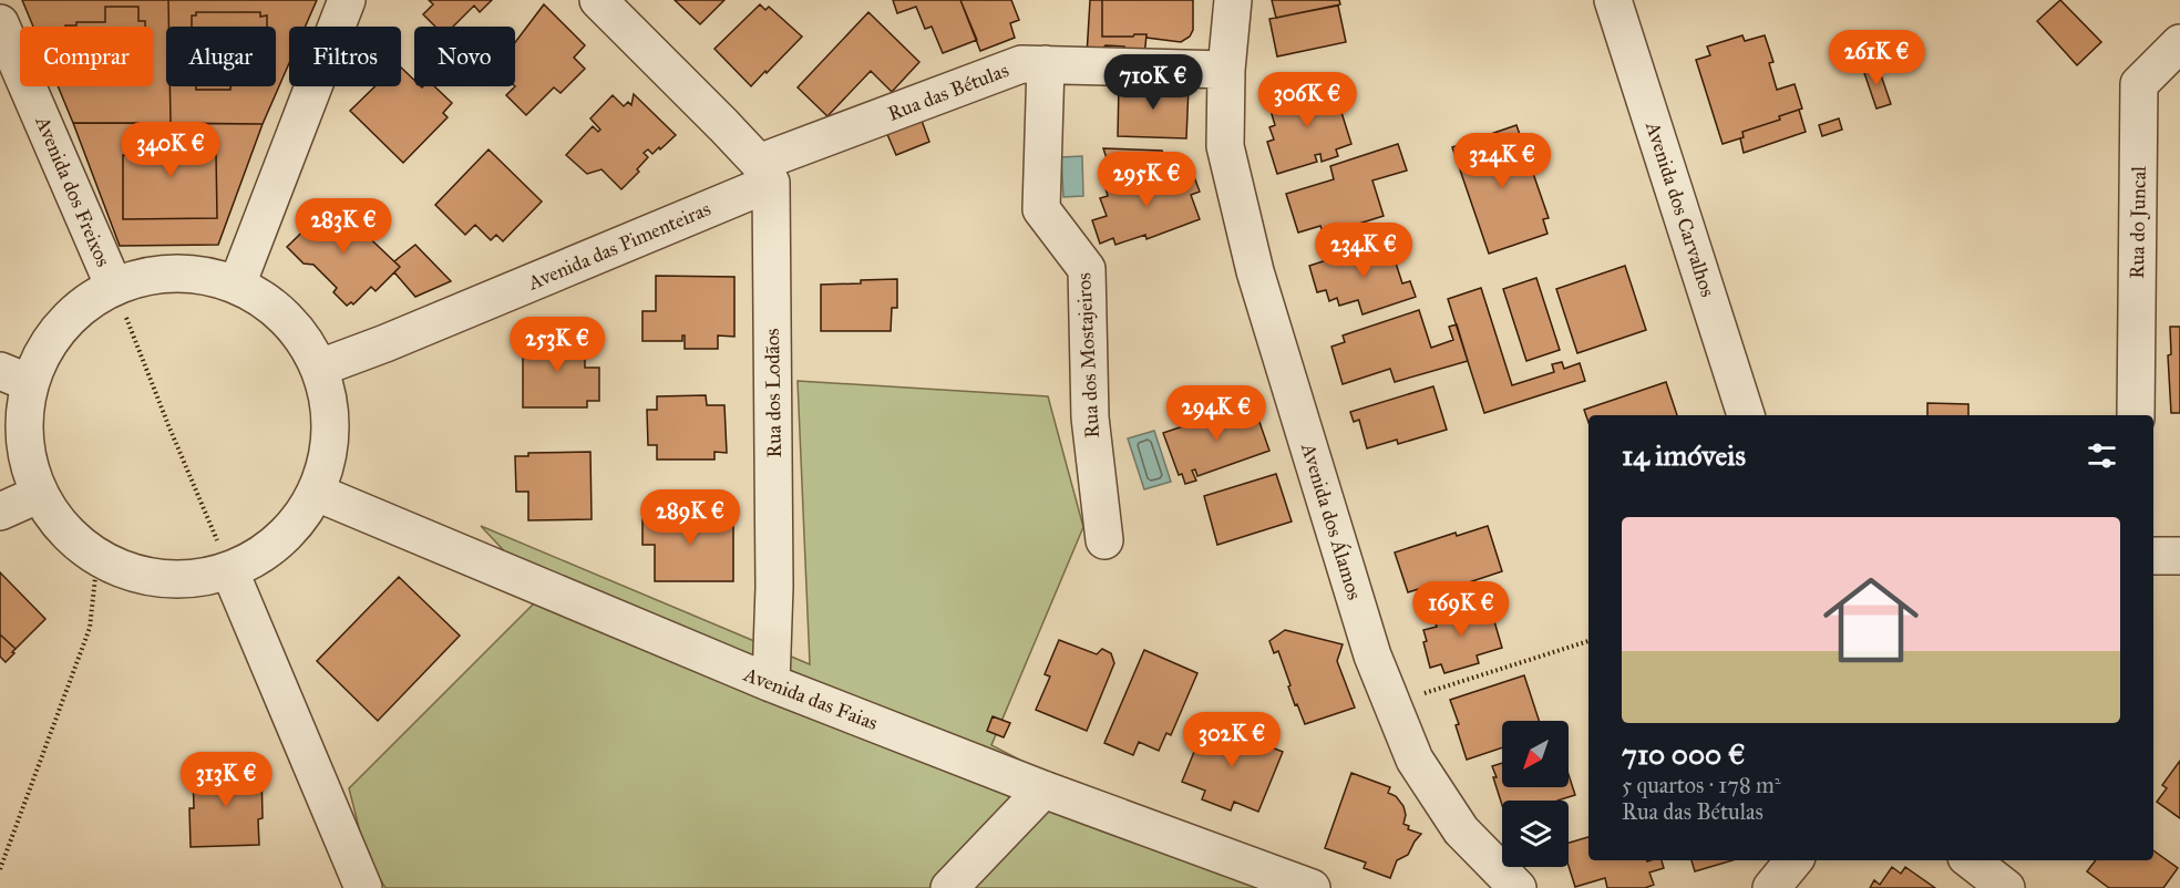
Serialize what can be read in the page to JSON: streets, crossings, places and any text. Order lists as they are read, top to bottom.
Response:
{
  "streets": {
    "street": [
      "Rua das Bétulas",
      "Avenida dos Freixos",
      "Avenida dos Carvalhos",
      "Rua do Juncal",
      "Avenida das Pimenteiras",
      "Rua dos Mostajeiros",
      "Rua dos Lodãos",
      "Avenida dos Álamos",
      "Avenida das Faias"
    ]
  },
  "crossings": [
    ["Rua das Bétulas", "Avenida das Pimenteiras"],
    ["Rua das Bétulas", "Rua dos Mostajeiros"],
    ["Rua das Bétulas", "Rua dos Lodãos"],
    ["Rua das Bétulas", "Avenida dos Álamos"],
    ["Avenida das Pimenteiras", "Rua dos Lodãos"],
    ["Rua dos Lodãos", "Avenida das Faias"]
  ],
  "north": "bottom left",
  "page": {
    "chip": [
      "Comprar",
      "Alugar",
      "Filtros",
      "Novo"
    ],
    "price": [
      "261K €",
      "710K €",
      "306K €",
      "340K €",
      "324K €",
      "295K €",
      "283K €",
      "234K €",
      "253K €",
      "294K €",
      "289K €",
      "169K €",
      "302K €",
      "313K €"
    ],
    "heading": "14 imóveis",
    "list": [
      {
        "name": "710 000 €",
        "note": "5 quartos · 178 m² · Rua das Bétulas"
      }
    ]
  }
}
